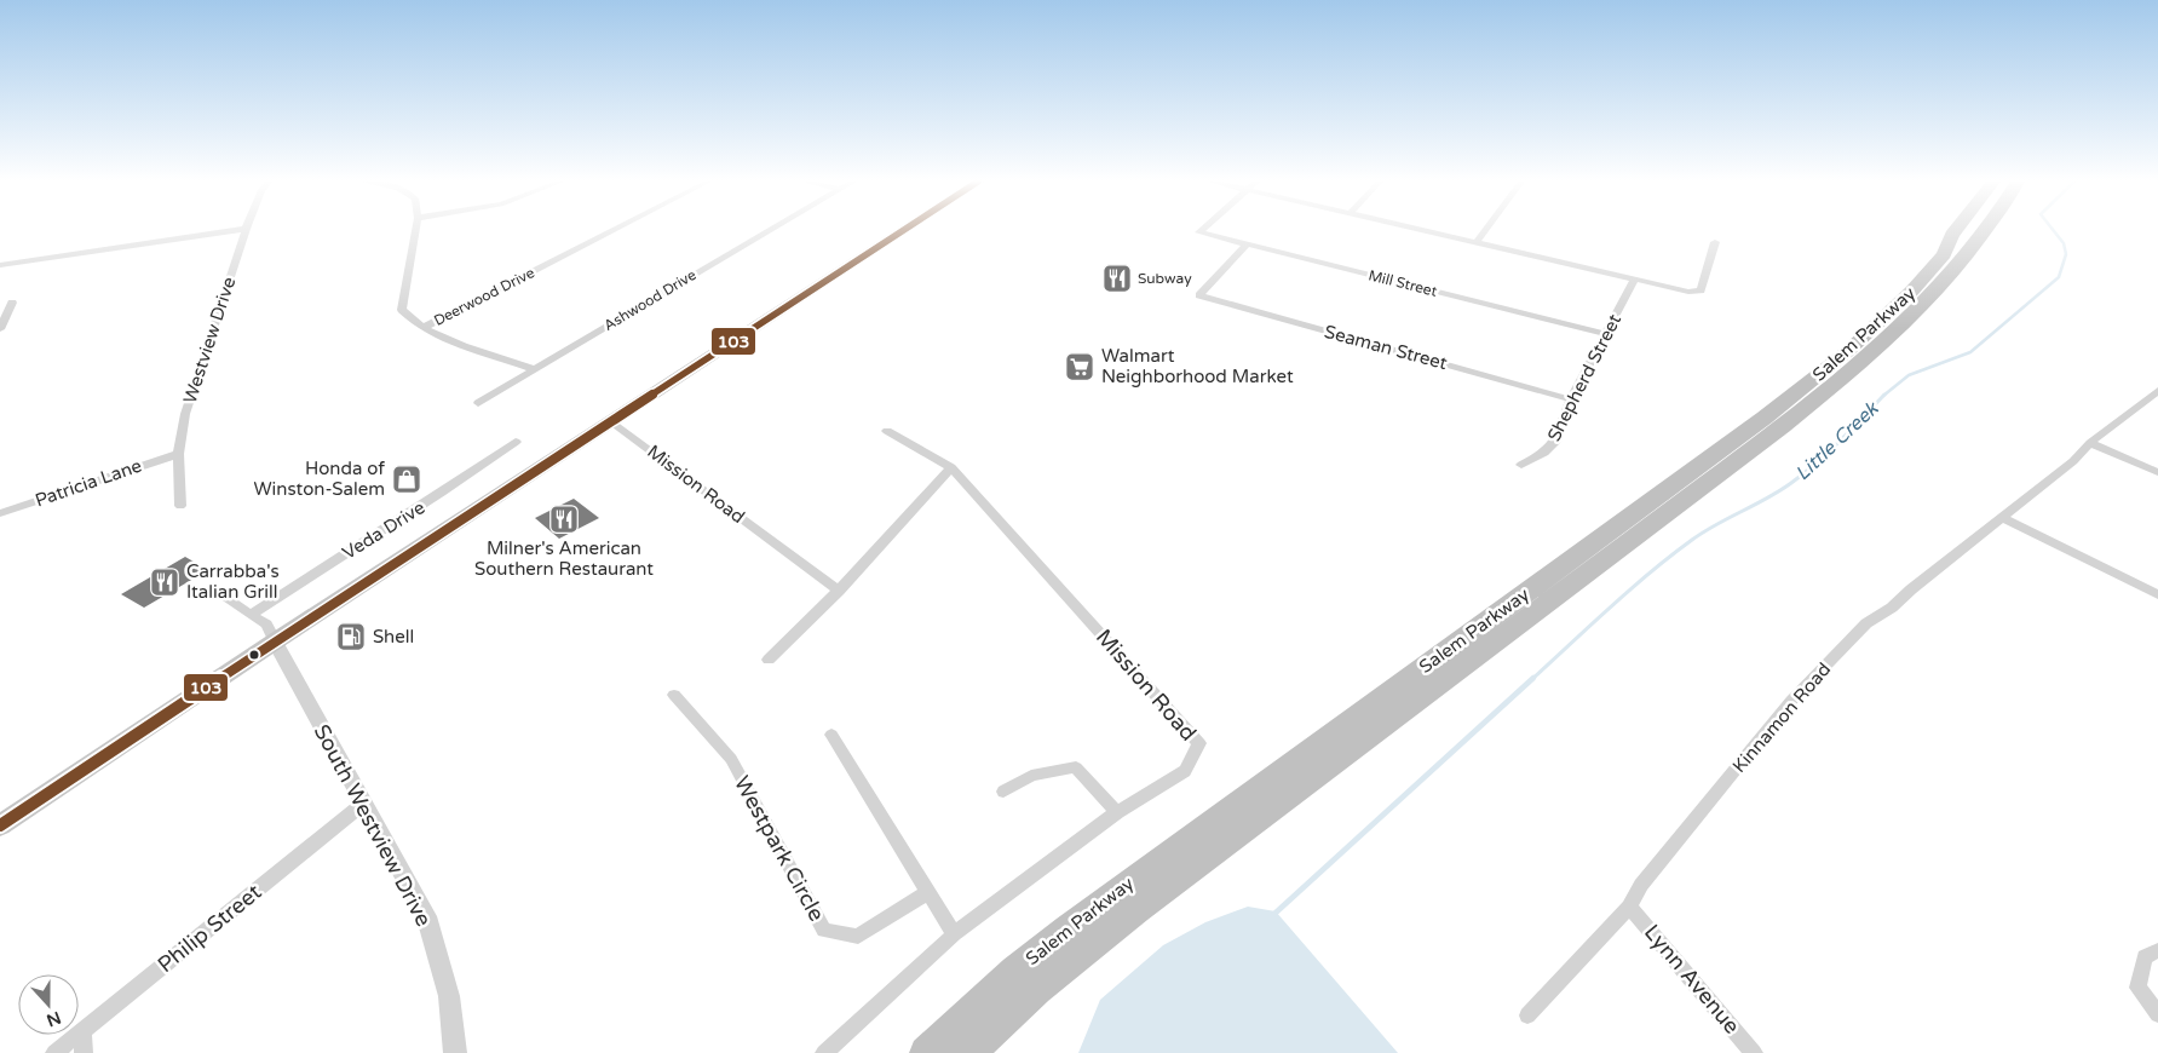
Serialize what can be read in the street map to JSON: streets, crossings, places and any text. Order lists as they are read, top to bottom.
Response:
{
  "streets": {
    "highway": ["Salem Parkway"],
    "street": [
      "Mill Street",
      "Deerwood Drive",
      "Ashwood Drive",
      "Westview Drive",
      "Seaman Street",
      "Shepherd Street",
      "Patricia Lane",
      "Mission Road",
      "Veda Drive",
      "Kinnamon Road",
      "South Westview Drive",
      "Westpark Circle",
      "Philip Street",
      "Lynn Avenue"
    ]
  },
  "crossings": [
    ["Mill Street", "Seaman Street"],
    ["Mill Street", "Shepherd Street"],
    ["Westview Drive", "Patricia Lane"],
    ["Seaman Street", "Shepherd Street"],
    ["Kinnamon Road", "Lynn Avenue"],
    ["South Westview Drive", "Philip Street"]
  ],
  "water": ["Little Creek"],
  "places": {
    "restaurant": ["Subway", "Milner's American Southern Restaurant", "Carrabba's Italian Grill"],
    "supermarket": ["Walmart Neighborhood Market"],
    "shop": ["Honda of Winston-Salem"],
    "fuel station": ["Shell"]
  },
  "lines": ["transit line 103"],
  "north": "bottom"
}
